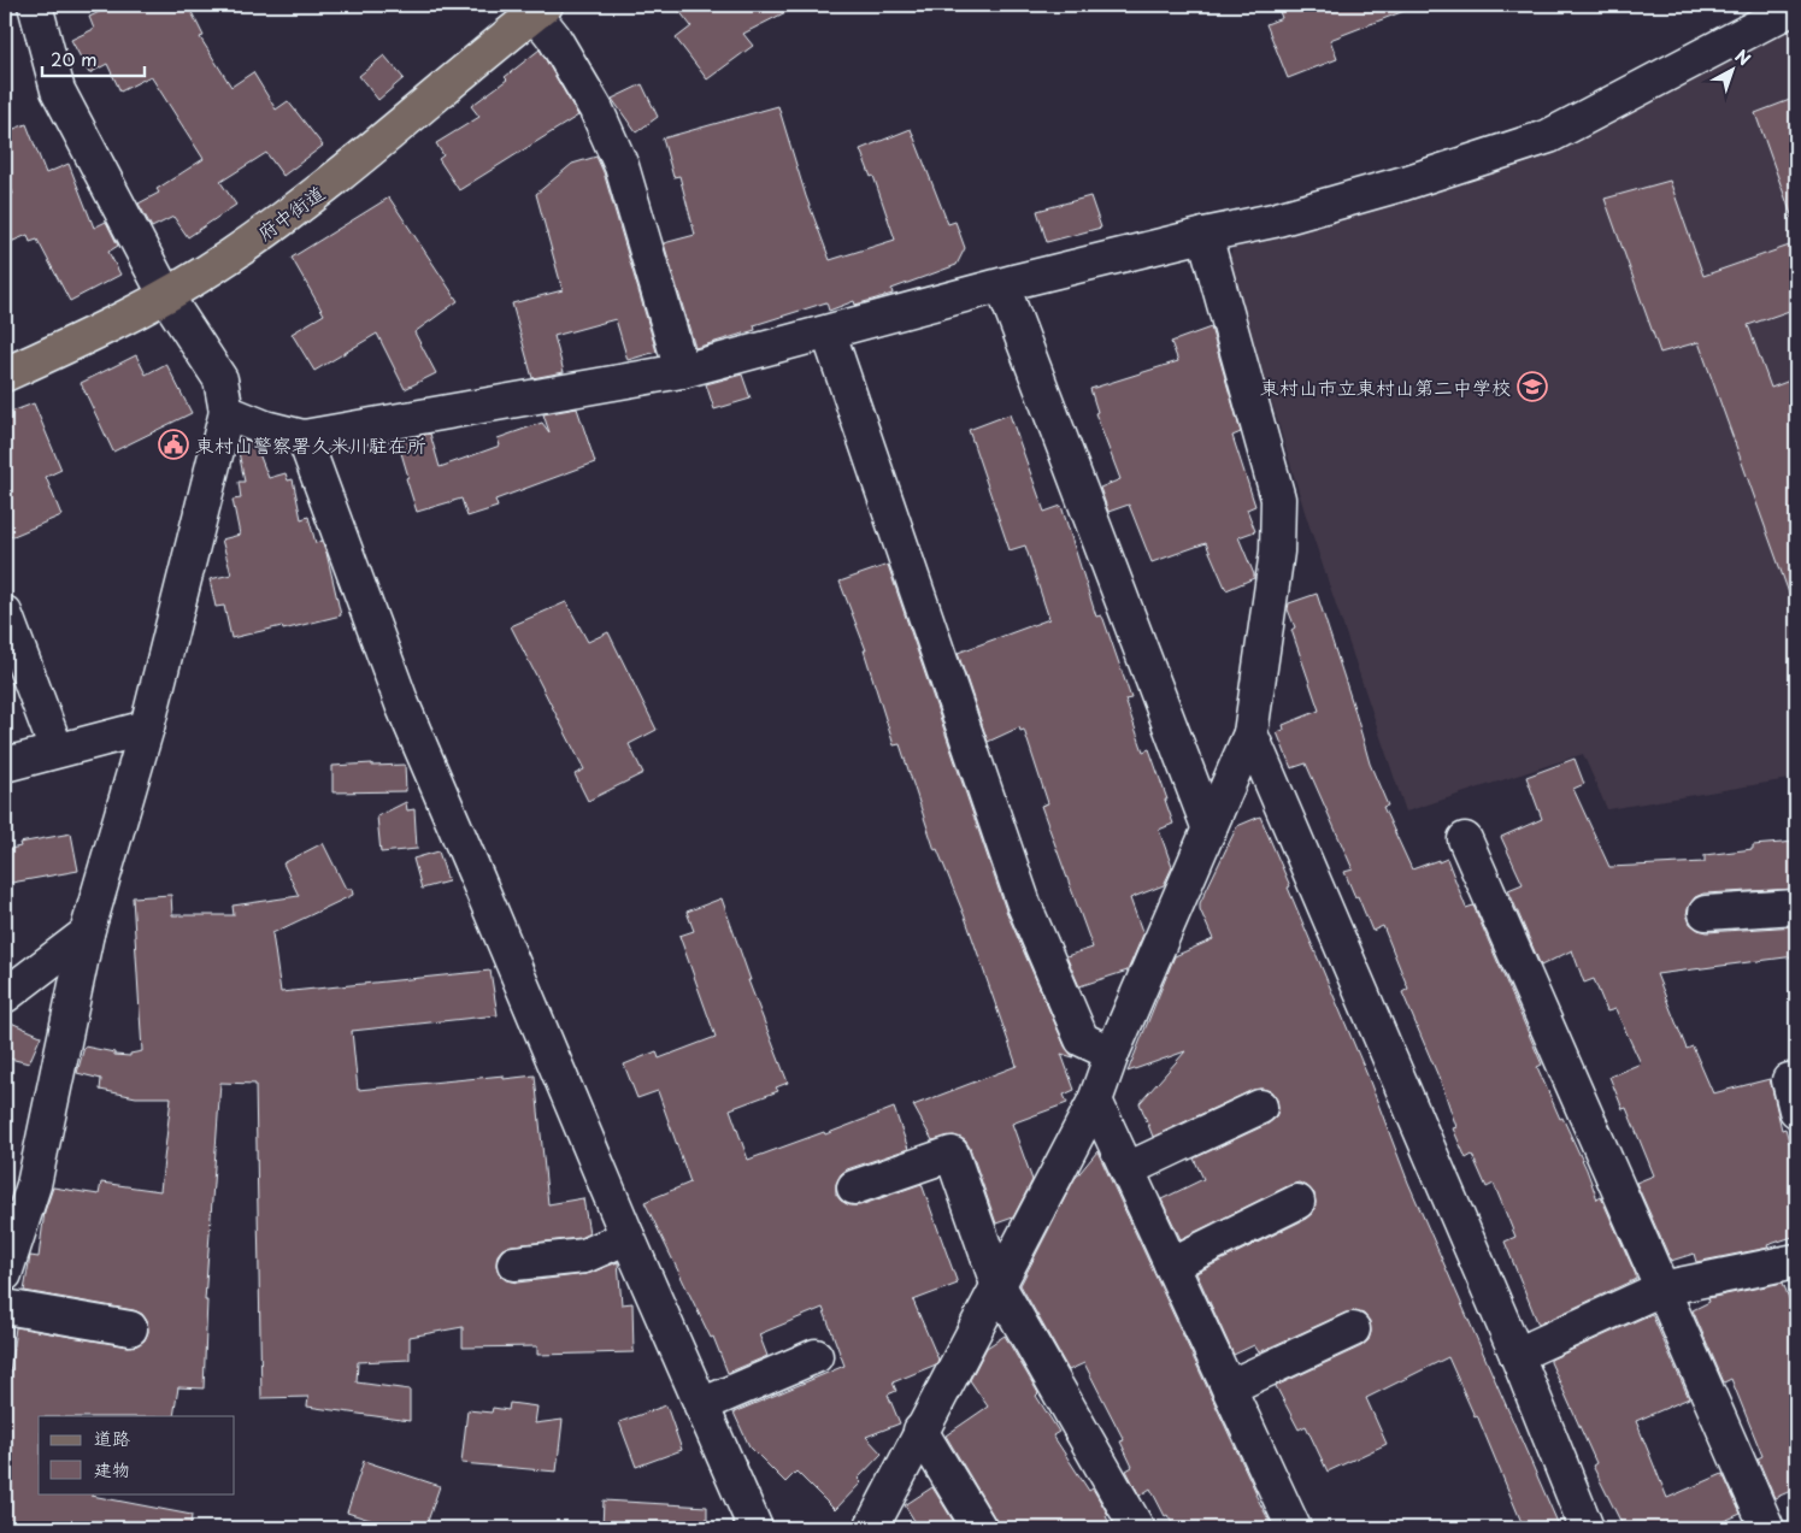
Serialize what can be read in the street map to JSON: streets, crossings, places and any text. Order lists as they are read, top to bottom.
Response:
{
  "streets": {
    "main road": ["府中街道"]
  },
  "places": {
    "school or university": ["東村山市立東村山第二中学校"],
    "public building": ["東村山警察署久米川駐在所"]
  },
  "legend": ["道路", "建物"],
  "scale_bar": "20 m",
  "north": "top right"
}
